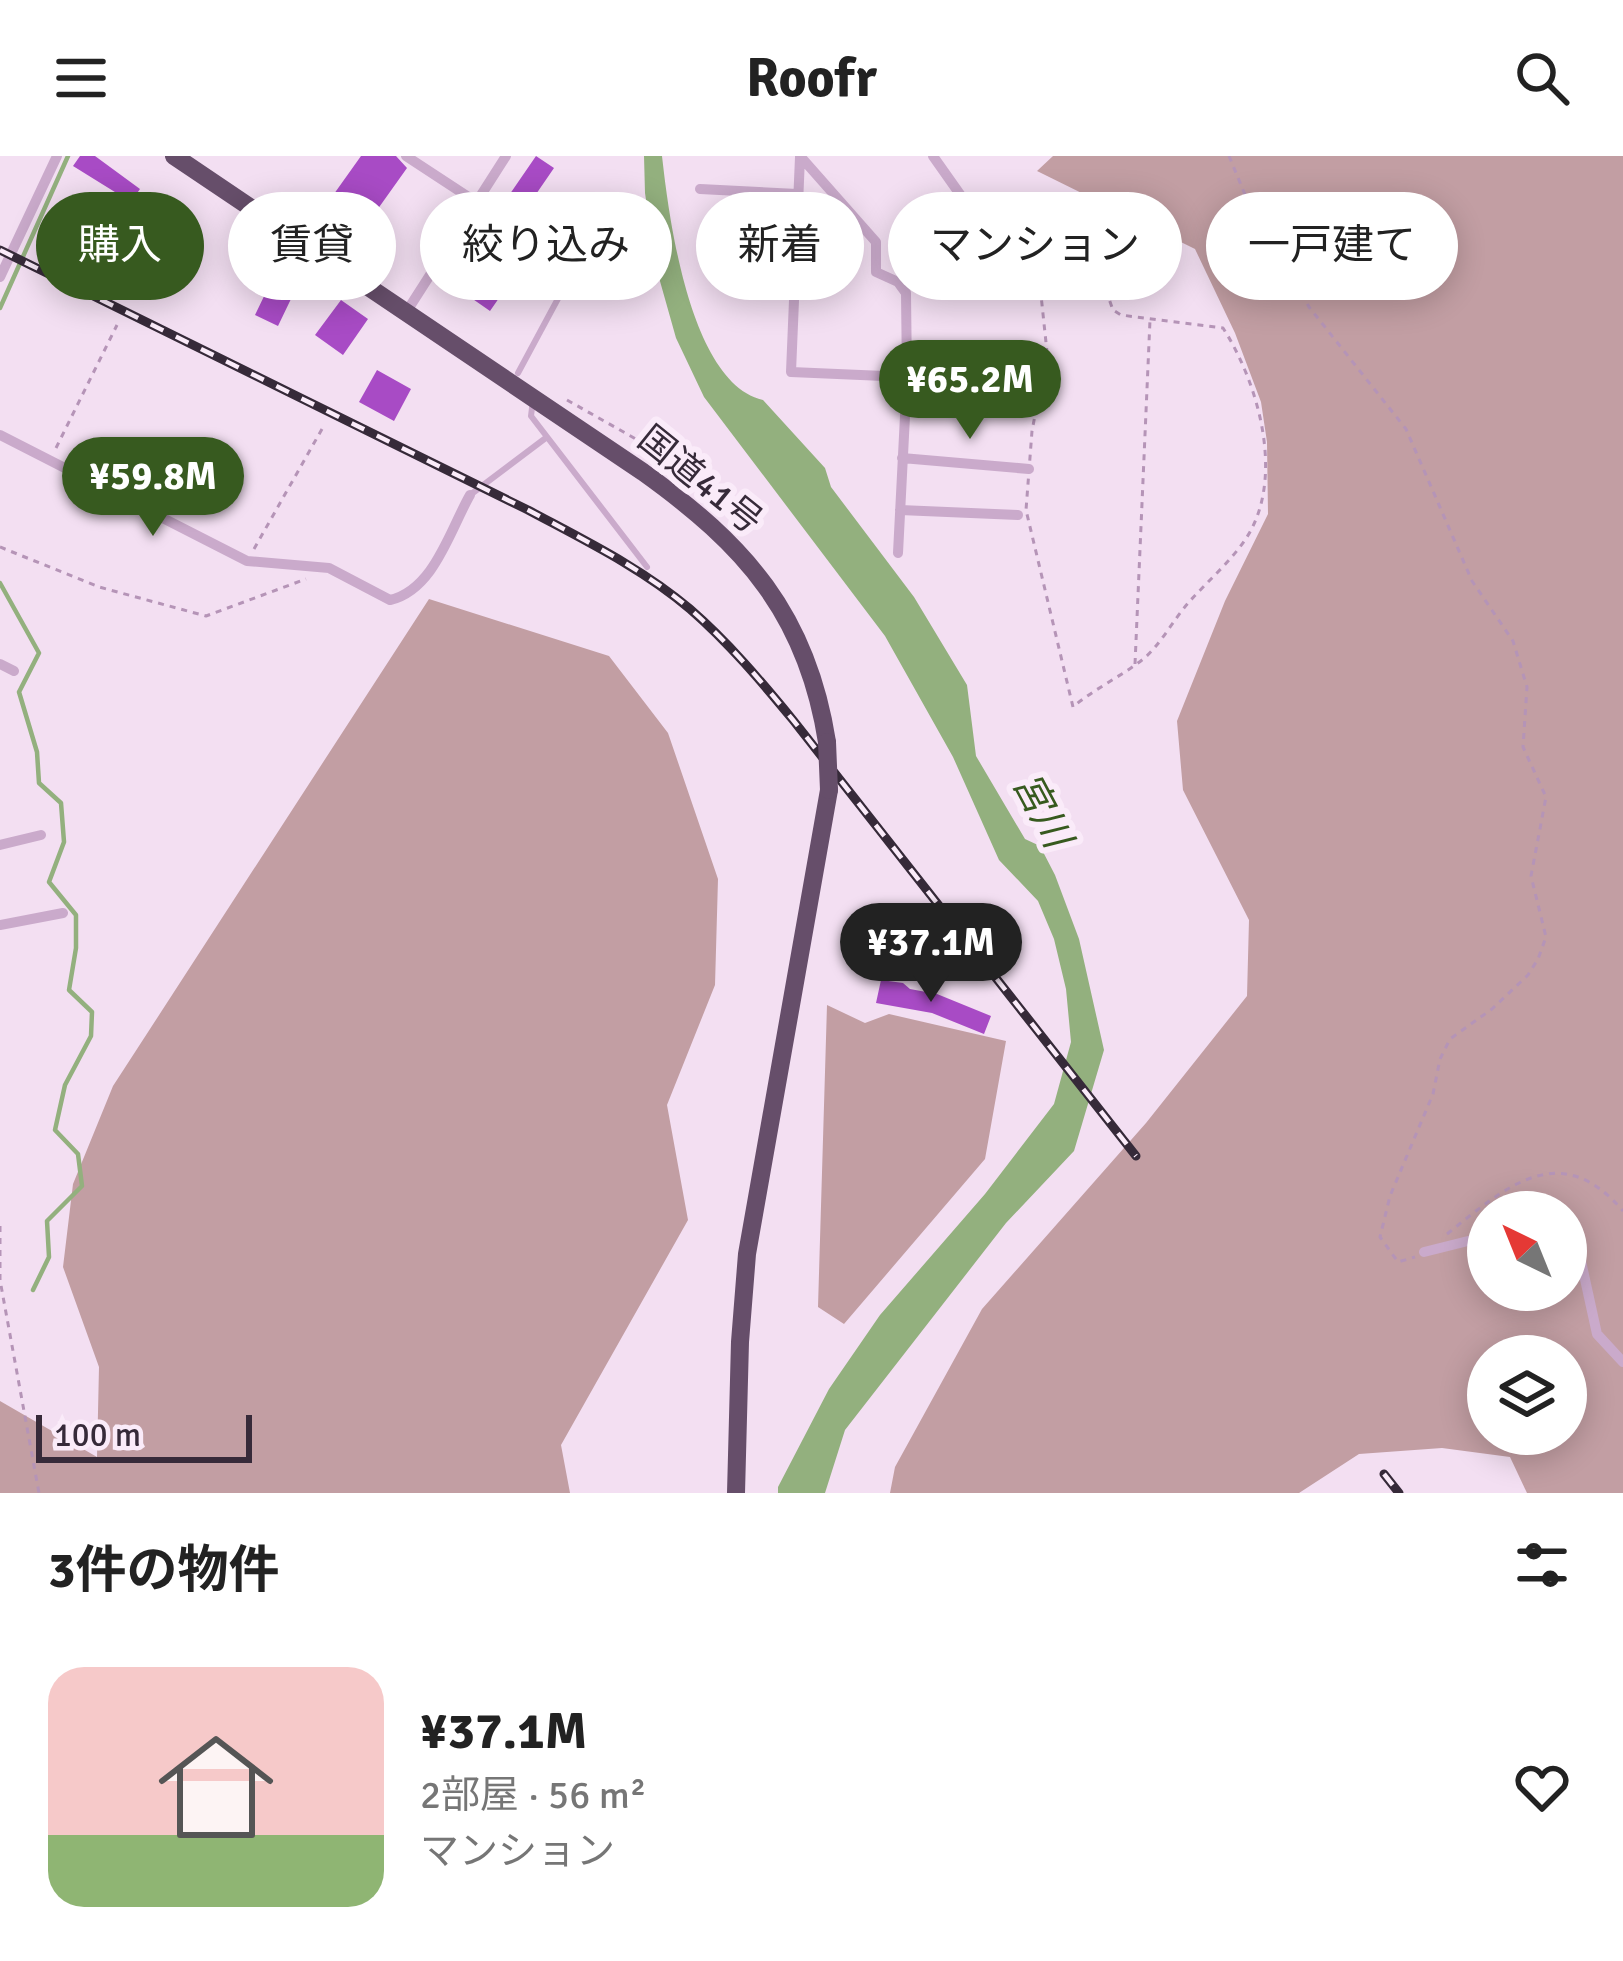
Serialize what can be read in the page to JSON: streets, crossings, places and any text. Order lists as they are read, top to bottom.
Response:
{
  "streets": {
    "highway": ["国道41号"]
  },
  "water": ["宮川"],
  "scale_bar": "100 m",
  "north": "top left",
  "page": {
    "header": "Roofr",
    "chip": [
      "購入",
      "賃貸",
      "絞り込み",
      "新着",
      "マンション",
      "一戸建て"
    ],
    "price": ["¥65.2M", "¥59.8M", "¥37.1M"],
    "scale": "100 m",
    "heading": "3件の物件",
    "list": [
      {
        "name": "¥37.1M",
        "note": "2部屋 · 56 m² · マンション"
      }
    ]
  }
}
